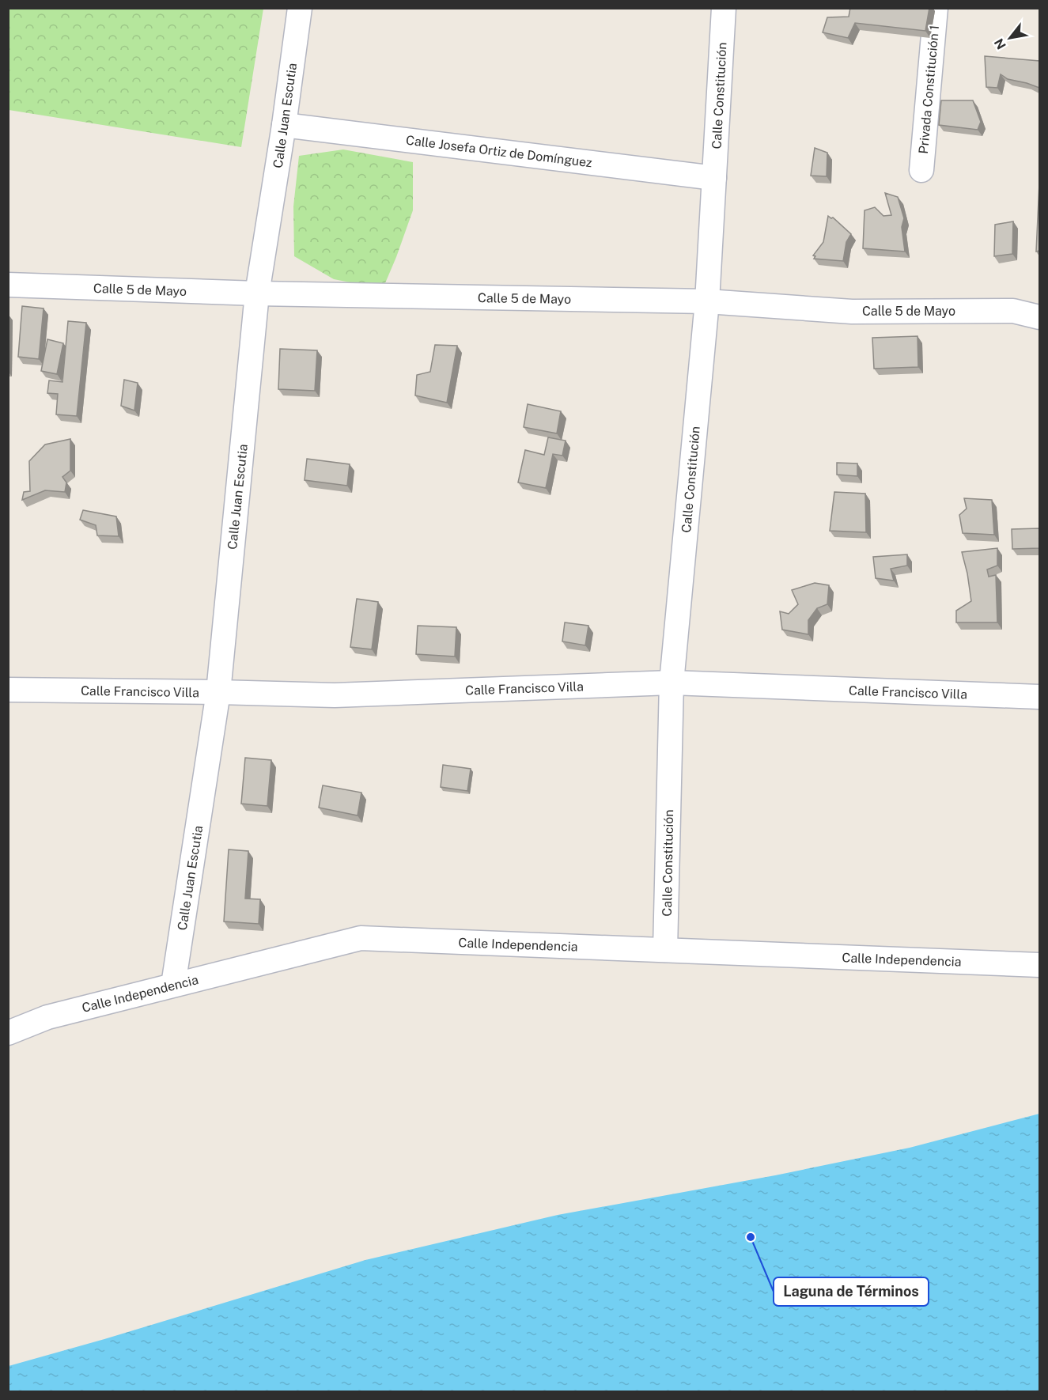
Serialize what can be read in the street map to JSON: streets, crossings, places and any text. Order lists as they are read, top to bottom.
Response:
{
  "streets": {
    "street": [
      "Privada Constitución 1",
      "Calle Constitución",
      "Calle Juan Escutia",
      "Calle Josefa Ortiz de Domínguez",
      "Calle 5 de Mayo",
      "Calle Francisco Villa",
      "Calle Independencia"
    ]
  },
  "crossings": [
    ["Calle Constitución", "Calle Josefa Ortiz de Domínguez"],
    ["Calle Constitución", "Calle 5 de Mayo"],
    ["Calle Constitución", "Calle Francisco Villa"],
    ["Calle Constitución", "Calle Independencia"],
    ["Calle Juan Escutia", "Calle Josefa Ortiz de Domínguez"],
    ["Calle Juan Escutia", "Calle 5 de Mayo"],
    ["Calle Juan Escutia", "Calle Francisco Villa"],
    ["Calle Juan Escutia", "Calle Independencia"]
  ],
  "places": ["Laguna de Términos"],
  "north": "bottom left"
}
